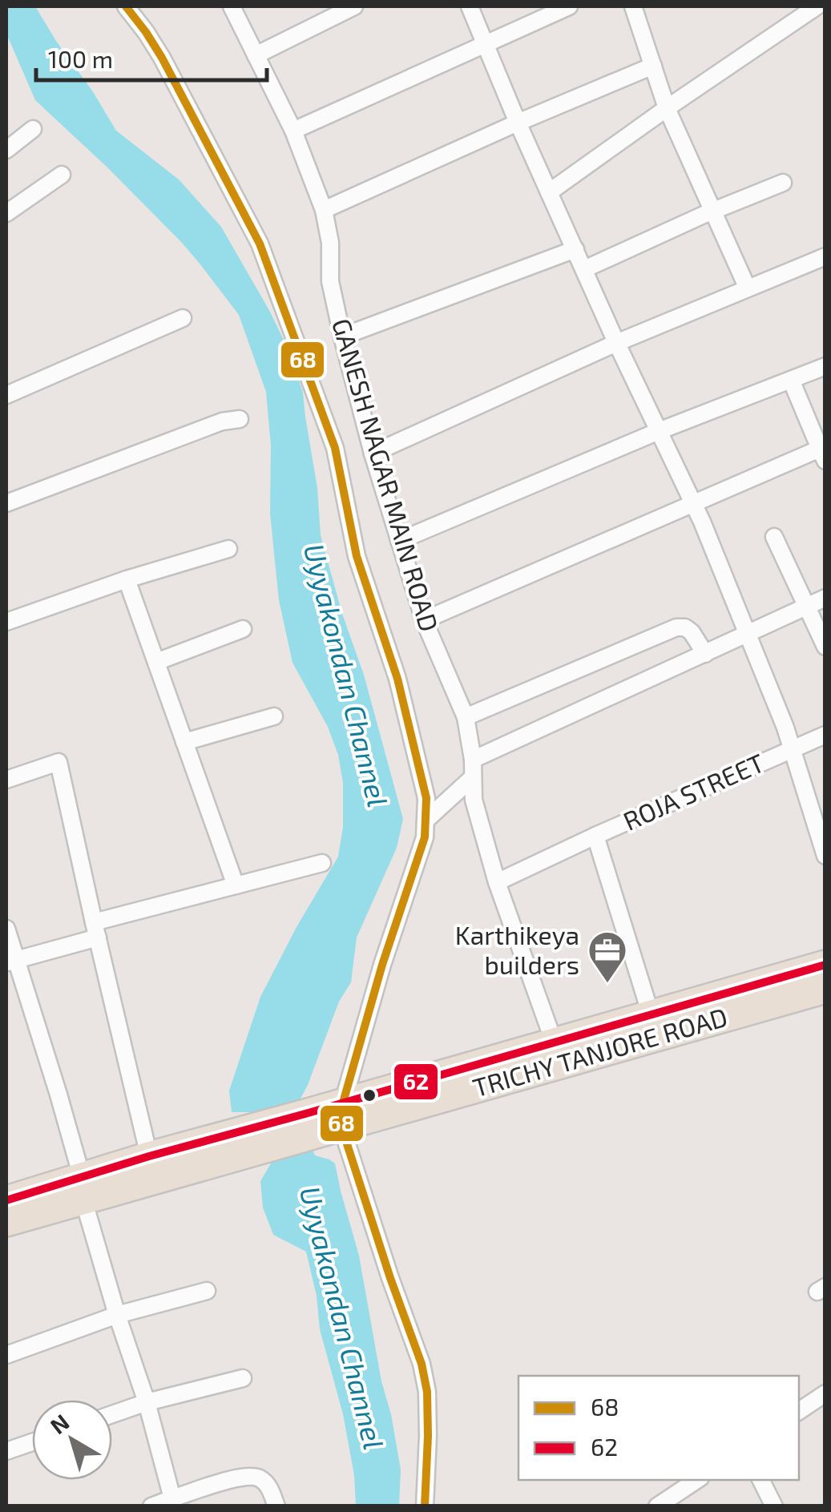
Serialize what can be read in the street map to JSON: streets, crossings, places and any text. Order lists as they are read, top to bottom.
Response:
{
  "streets": {
    "highway": ["TRICHY TANJORE ROAD"],
    "street": ["GANESH NAGAR MAIN ROAD", "ROJA STREET"]
  },
  "crossings": [
    ["GANESH NAGAR MAIN ROAD", "ROJA STREET"],
    ["GANESH NAGAR MAIN ROAD", "TRICHY TANJORE ROAD"]
  ],
  "water": ["Uyyakondan Channel"],
  "places": {
    "office": ["Karthikeya builders"]
  },
  "lines": ["transit line 68", "transit line 62"],
  "legend": ["68", "62"],
  "scale_bar": "100 m",
  "north": "top left"
}
